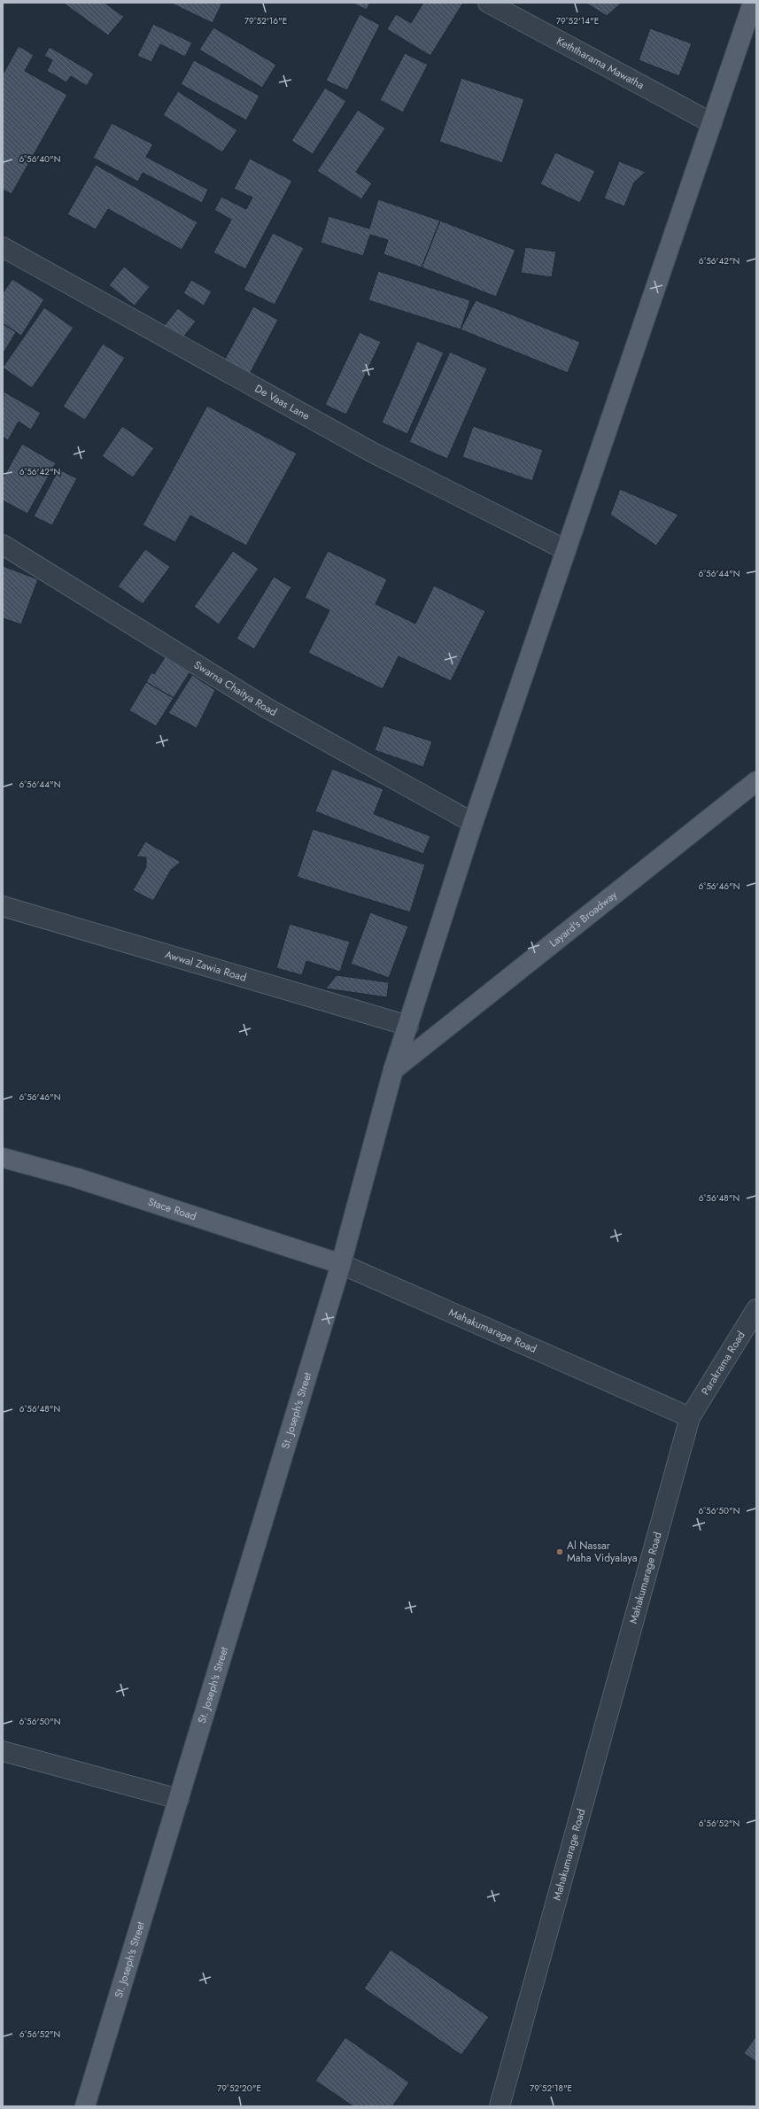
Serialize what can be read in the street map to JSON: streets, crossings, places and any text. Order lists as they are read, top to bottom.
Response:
{
  "streets": {
    "main road": ["Layard's Broadway", "Stace Road", "St. Joseph's Street"],
    "street": [
      "Keththarama Mawatha",
      "De Vaas Lane",
      "Swarna Chaitya Road",
      "Awwal Zawia Road",
      "Mahakumarage Road",
      "Parakrama Road"
    ]
  },
  "crossings": [
    ["Keththarama Mawatha", "St. Joseph's Street"],
    ["De Vaas Lane", "St. Joseph's Street"],
    ["Swarna Chaitya Road", "St. Joseph's Street"],
    ["Layard's Broadway", "St. Joseph's Street"],
    ["Awwal Zawia Road", "St. Joseph's Street"],
    ["Stace Road", "Mahakumarage Road"],
    ["Stace Road", "St. Joseph's Street"],
    ["Mahakumarage Road", "Parakrama Road"],
    ["Mahakumarage Road", "St. Joseph's Street"]
  ],
  "places": ["Al Nassar Maha Vidyalaya"],
  "coordinates": [
    "79°52'16\"E",
    "79°52'14\"E",
    "6°56'40\"N",
    "6°56'42\"N",
    "6°56'44\"N",
    "6°56'46\"N",
    "6°56'48\"N",
    "6°56'50\"N",
    "6°56'52\"N",
    "79°52'20\"E",
    "79°52'18\"E"
  ]
}
